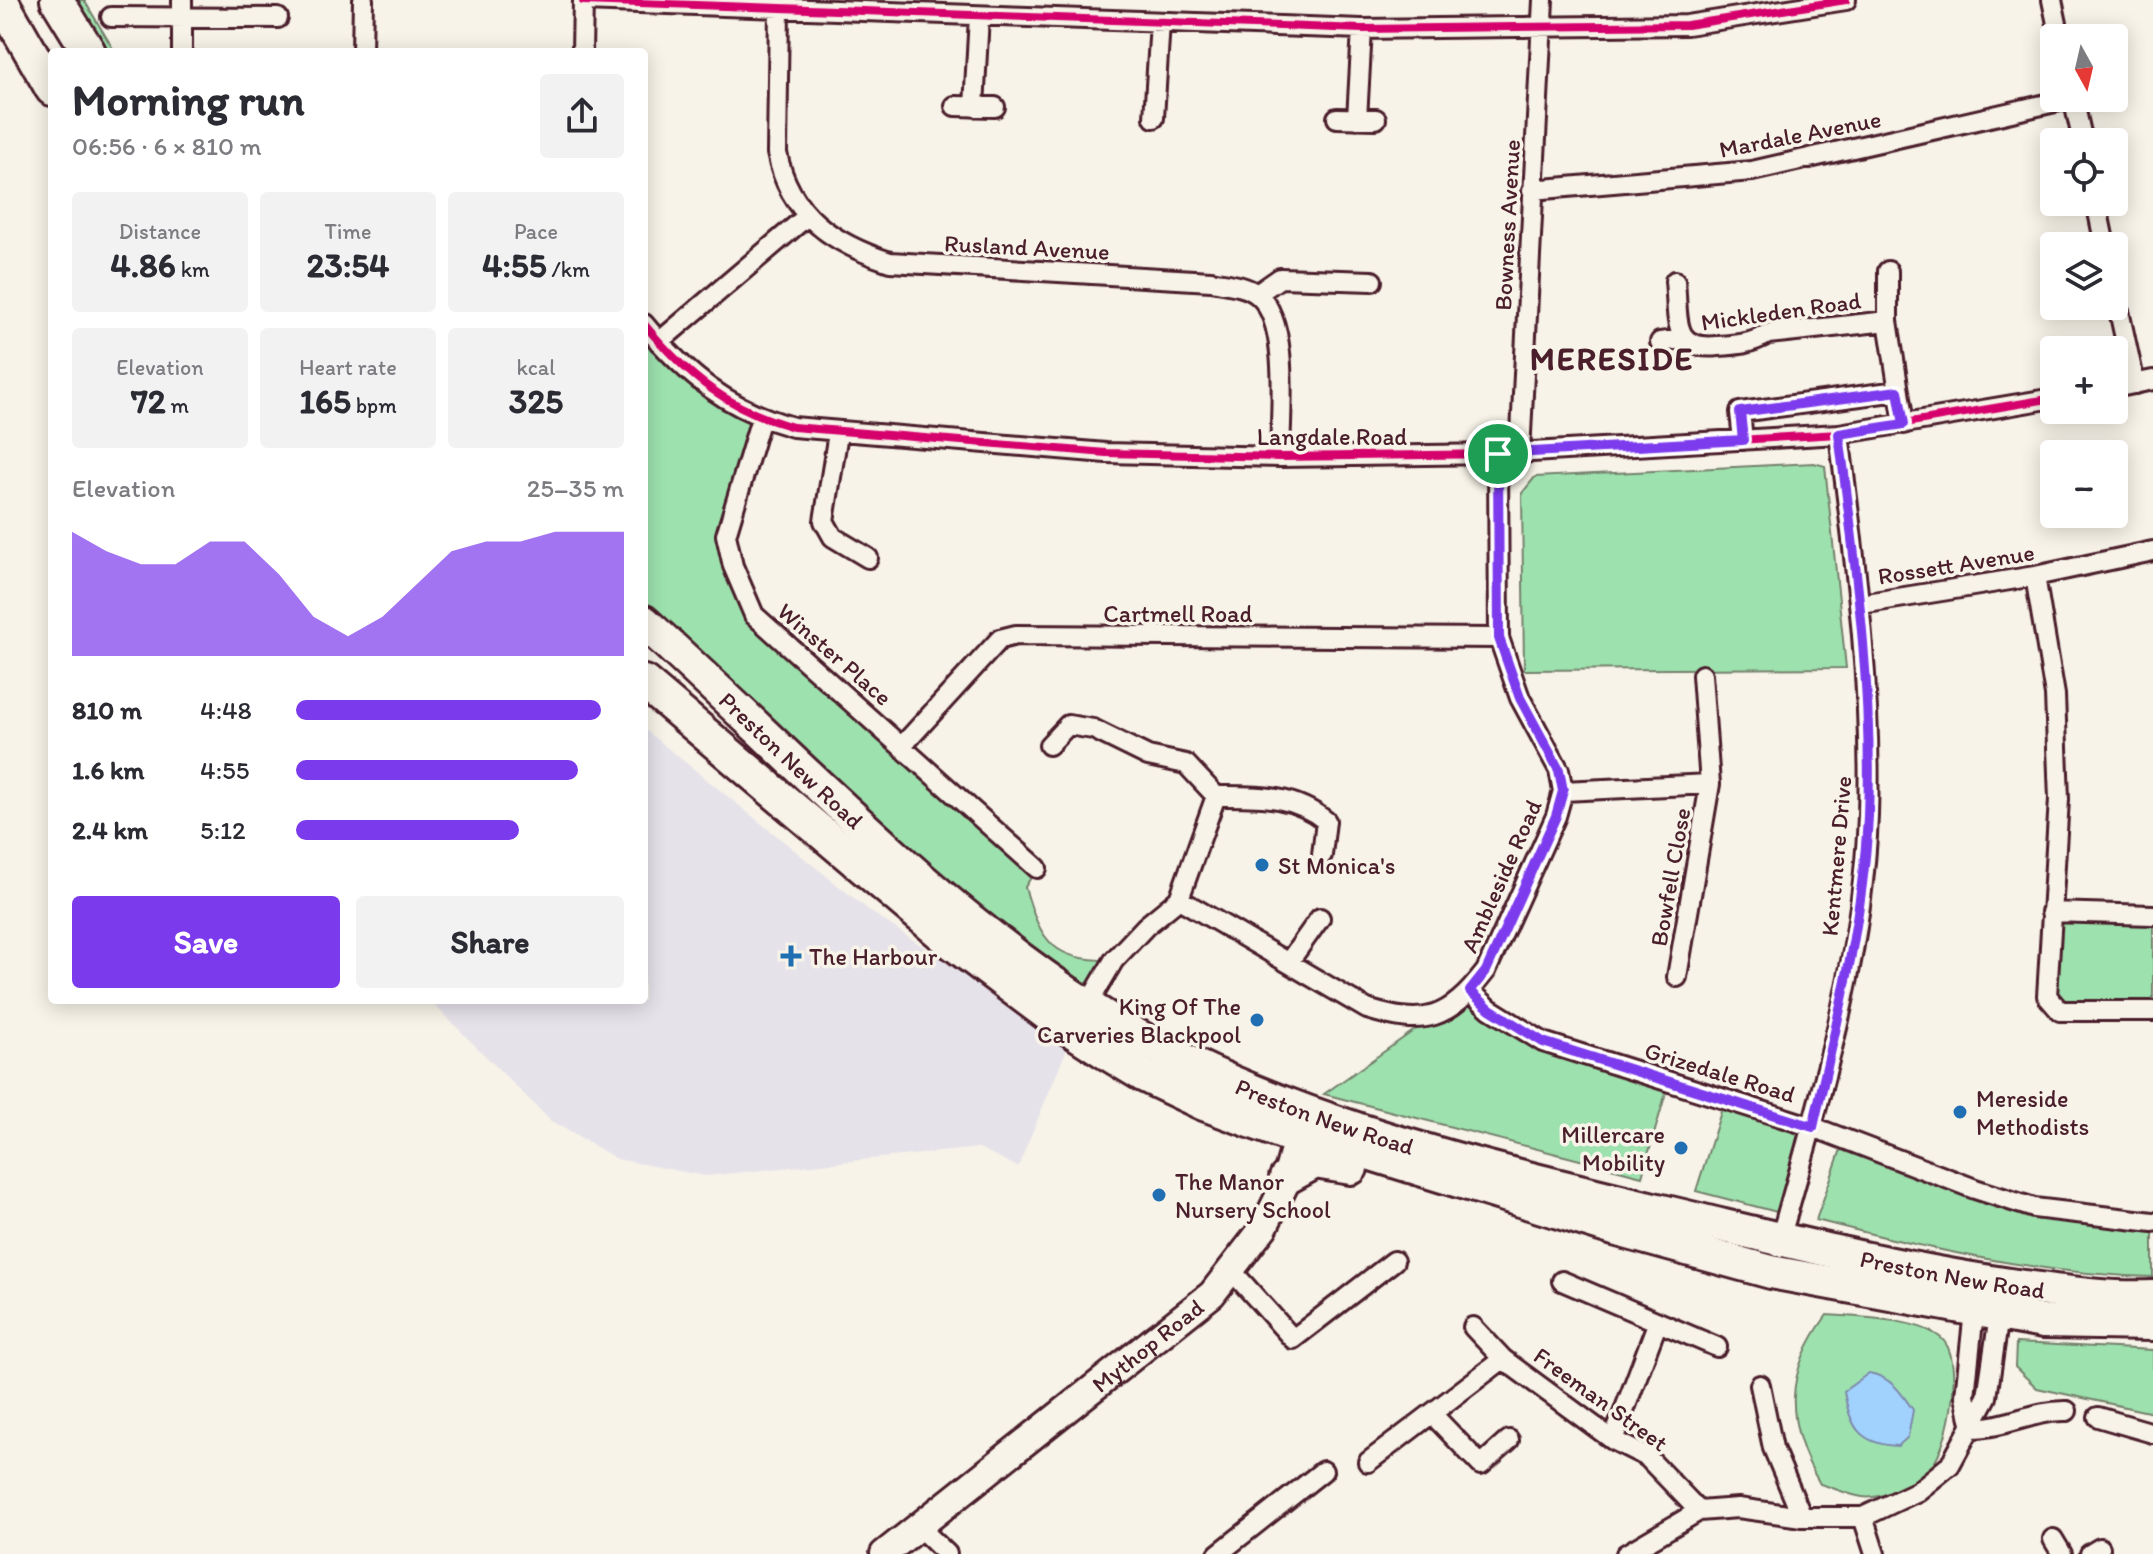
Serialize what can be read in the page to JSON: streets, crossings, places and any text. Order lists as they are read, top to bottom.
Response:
{
  "streets": {
    "highway": ["Preston New Road"],
    "street": [
      "Mardale Avenue",
      "Bowness Avenue",
      "Rusland Avenue",
      "Mickleden Road",
      "Langdale Road",
      "Rossett Avenue",
      "Cartmell Road",
      "Winster Place",
      "Kentmere Drive",
      "Ambleside Road",
      "Bowfell Close",
      "Grizedale Road",
      "Mythop Road",
      "Freeman Street"
    ]
  },
  "crossings": [
    ["Mardale Avenue", "Bowness Avenue"],
    ["Bowness Avenue", "Langdale Road"],
    ["Langdale Road", "Winster Place"],
    ["Langdale Road", "Kentmere Drive"],
    ["Langdale Road", "Ambleside Road"],
    ["Rossett Avenue", "Kentmere Drive"],
    ["Cartmell Road", "Winster Place"],
    ["Cartmell Road", "Ambleside Road"],
    ["Preston New Road", "Kentmere Drive"],
    ["Preston New Road", "Mythop Road"],
    ["Kentmere Drive", "Grizedale Road"],
    ["Ambleside Road", "Bowfell Close"],
    ["Ambleside Road", "Grizedale Road"]
  ],
  "districts": ["MERESIDE"],
  "places": {
    "other": [
      "St Monica's",
      "King Of The Carveries Blackpool",
      "Mereside Methodists",
      "Millercare Mobility",
      "The Manor Nursery School"
    ],
    "health": ["The Harbour"]
  },
  "north": "bottom",
  "page": {
    "map_buttons": ["+", "−"],
    "heading": ["Morning run", "06:56 · 6 × 810 m"],
    "stats": [
      ["Distance", "4.86 km"],
      ["Time", "23:54"],
      ["Pace", "4:55 /km"],
      ["Elevation", "72 m"],
      ["Heart rate", "165 bpm"],
      ["kcal", "325"]
    ],
    "chart": ["Elevation", "25–35 m"],
    "list": [
      {
        "name": "810 m",
        "note": "4:48"
      },
      {
        "name": "1.6 km",
        "note": "4:55"
      },
      {
        "name": "2.4 km",
        "note": "5:12"
      }
    ],
    "buttons": ["Save", "Share"]
  }
}
